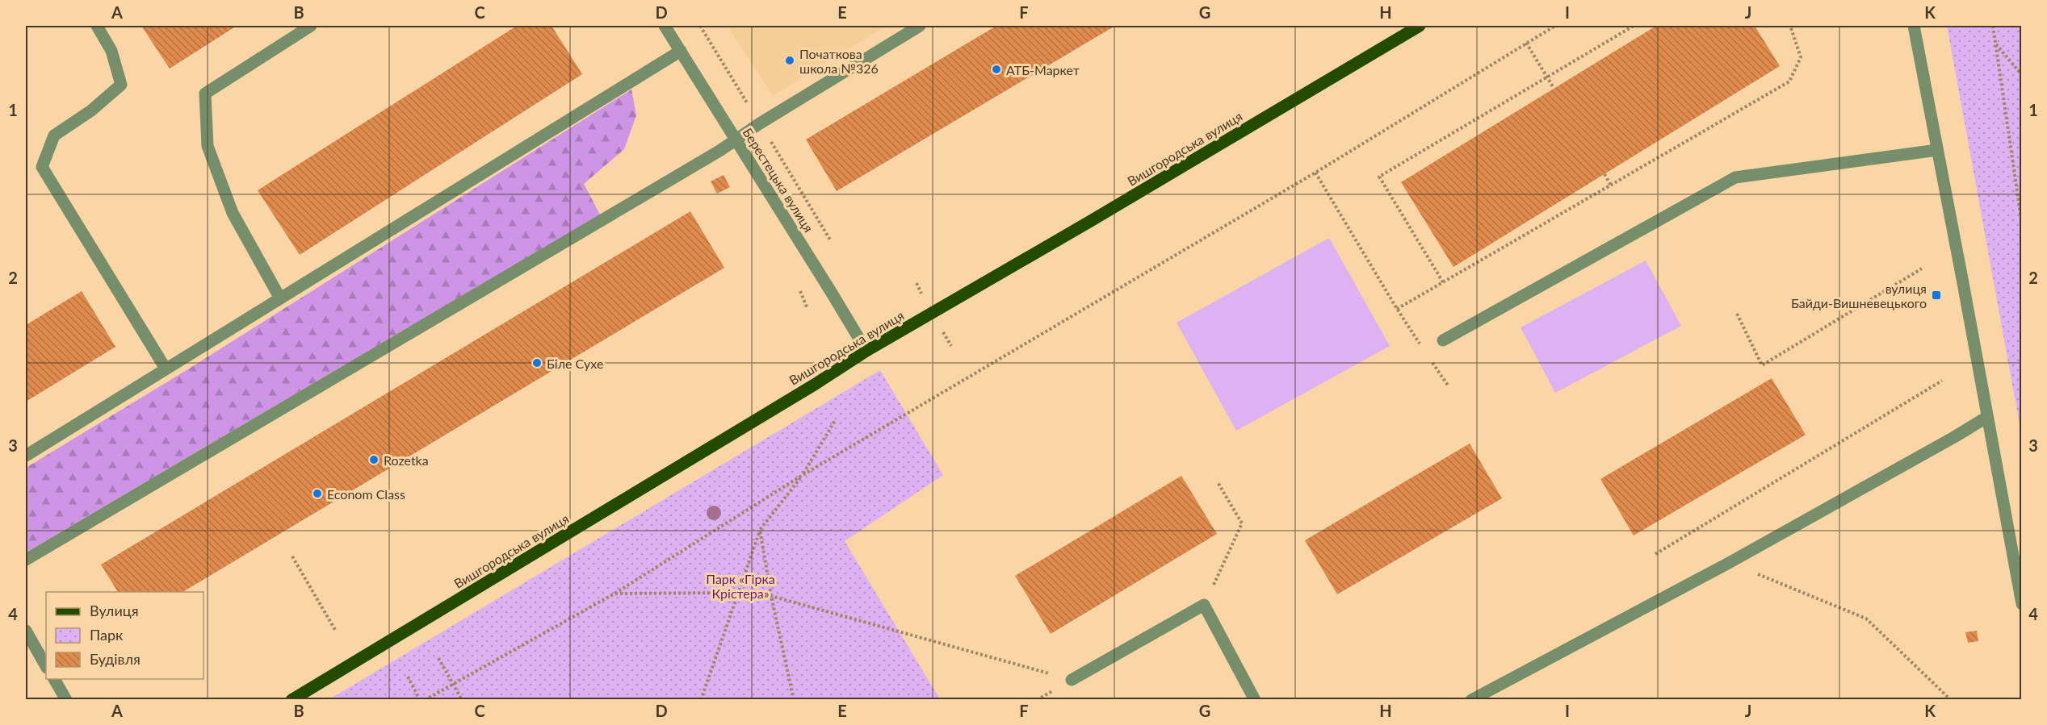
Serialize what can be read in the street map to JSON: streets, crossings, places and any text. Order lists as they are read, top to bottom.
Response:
{
  "streets": {
    "main road": ["Вишгородська вулиця"],
    "street": ["Берестецька вулиця"]
  },
  "crossings": [
    ["Вишгородська вулиця", "Берестецька вулиця"]
  ],
  "parks": ["Парк «Гірка Крістера»"],
  "places": {
    "other": [
      "Початкова школа №326",
      "АТБ-Маркет",
      "Біле Сухе",
      "Rozetka",
      "Econom Class"
    ],
    "transit": ["вулиця Байди-Вишневецького"]
  },
  "legend": ["Вулиця", "Парк", "Будівля"],
  "grid": {
    "columns": [
      "A",
      "B",
      "C",
      "D",
      "E",
      "F",
      "G",
      "H",
      "I",
      "J",
      "K"
    ],
    "rows": [
      "1",
      "2",
      "3",
      "4"
    ]
  }
}
